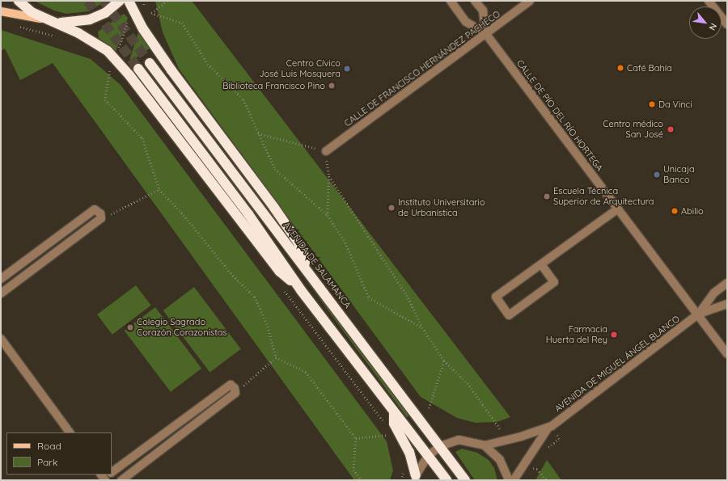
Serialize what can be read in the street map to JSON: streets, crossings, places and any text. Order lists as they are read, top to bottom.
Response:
{
  "streets": {
    "highway": ["AVENIDA DE SALAMANCA"],
    "street": ["CALLE DE FRANCISCO HERNÁNDEZ PACHECO", "CALLE DE PÍO DEL RÍO HORTEGA", "AVENIDA DE MIGUEL ÁNGEL BLANCO"]
  },
  "crossings": [
    ["CALLE DE FRANCISCO HERNÁNDEZ PACHECO", "CALLE DE PÍO DEL RÍO HORTEGA"],
    ["CALLE DE PÍO DEL RÍO HORTEGA", "AVENIDA DE MIGUEL ÁNGEL BLANCO"]
  ],
  "places": [
    "Café Bahía",
    "Centro Cívico José Luis Mosquera",
    "Biblioteca Francisco Pino",
    "Da Vinci",
    "Centro médico San José",
    "Unicaja Banco",
    "Escuela Técnica Superior de Arquitectura",
    "Instituto Universitario de Urbanística",
    "Abilio",
    "Colegio Sagrado Corazón Corazonistas",
    "Farmacia Huerta del Rey"
  ],
  "legend": ["Road", "Park"],
  "north": "bottom right"
}
